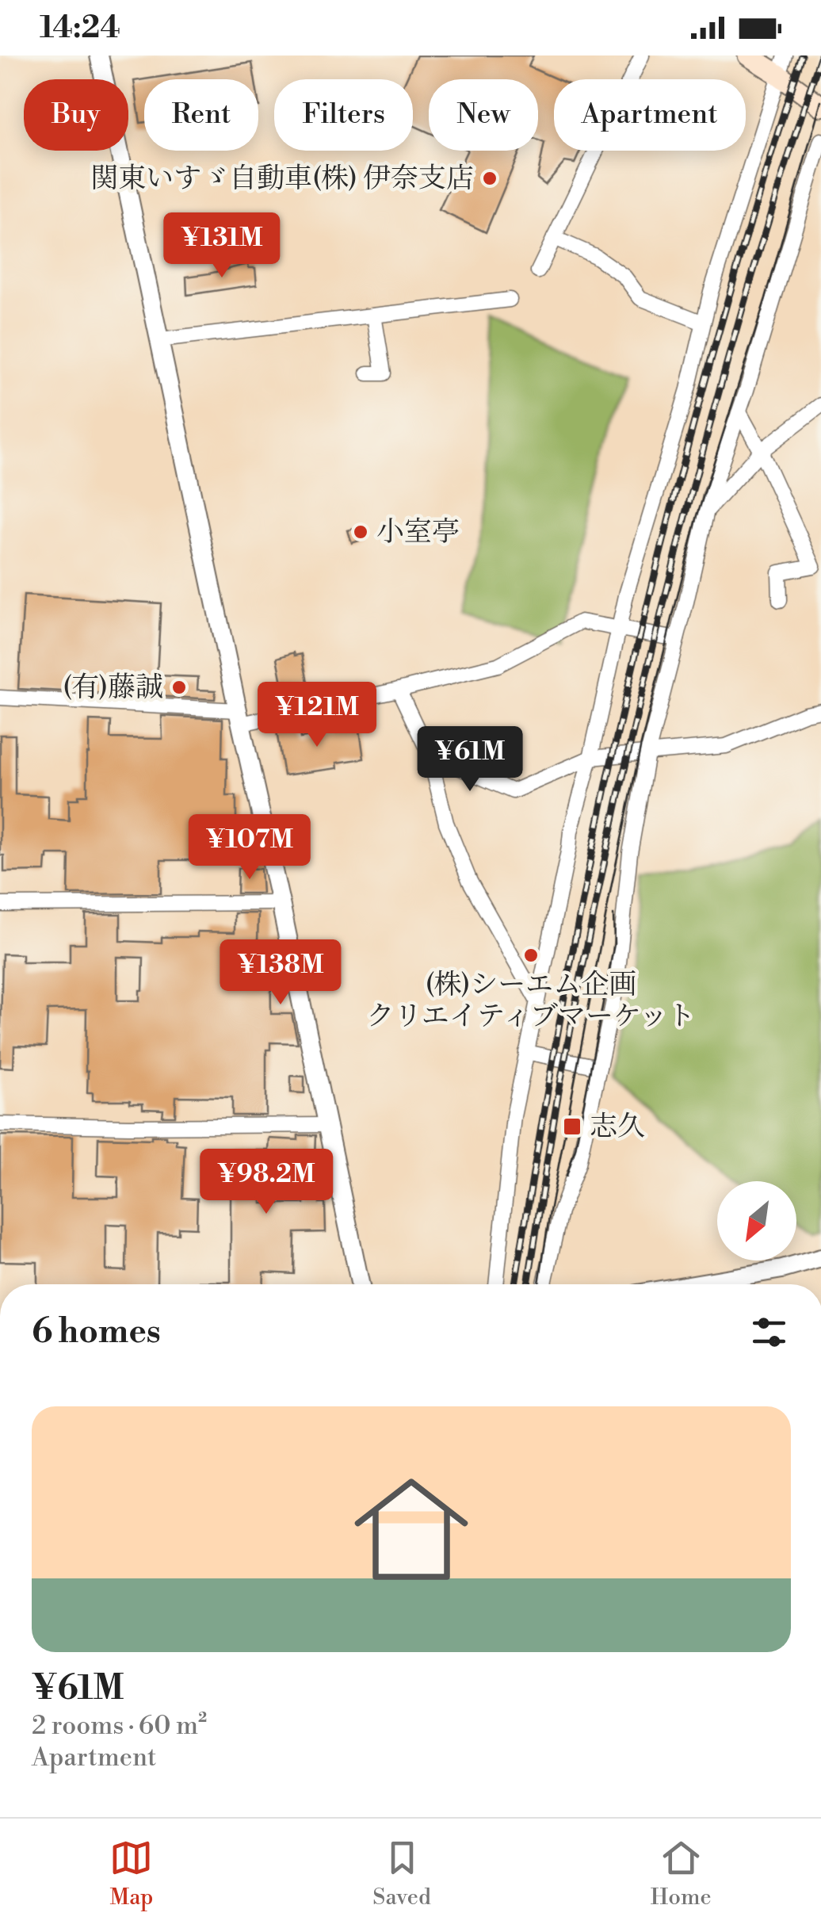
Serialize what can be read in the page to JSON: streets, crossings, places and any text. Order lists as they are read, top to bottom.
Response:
{
  "places": {
    "other": [
      "関東いすゞ自動車(株) 伊奈支店",
      "小室亭",
      "(有)藤誠",
      "(株)シーエム企画 クリエイティブマーケット"
    ],
    "transit": ["志久"]
  },
  "north": "bottom left",
  "page": {
    "status": "14:24",
    "chip": [
      "Buy",
      "Rent",
      "Filters",
      "New",
      "Apartment"
    ],
    "price": [
      "¥131M",
      "¥121M",
      "¥61M",
      "¥107M",
      "¥138M",
      "¥98.2M"
    ],
    "heading": "6 homes",
    "list": [
      {
        "name": "¥61M",
        "note": "2 rooms · 60 m² · Apartment"
      }
    ],
    "tabs": ["Map", "Saved", "Home"]
  }
}
